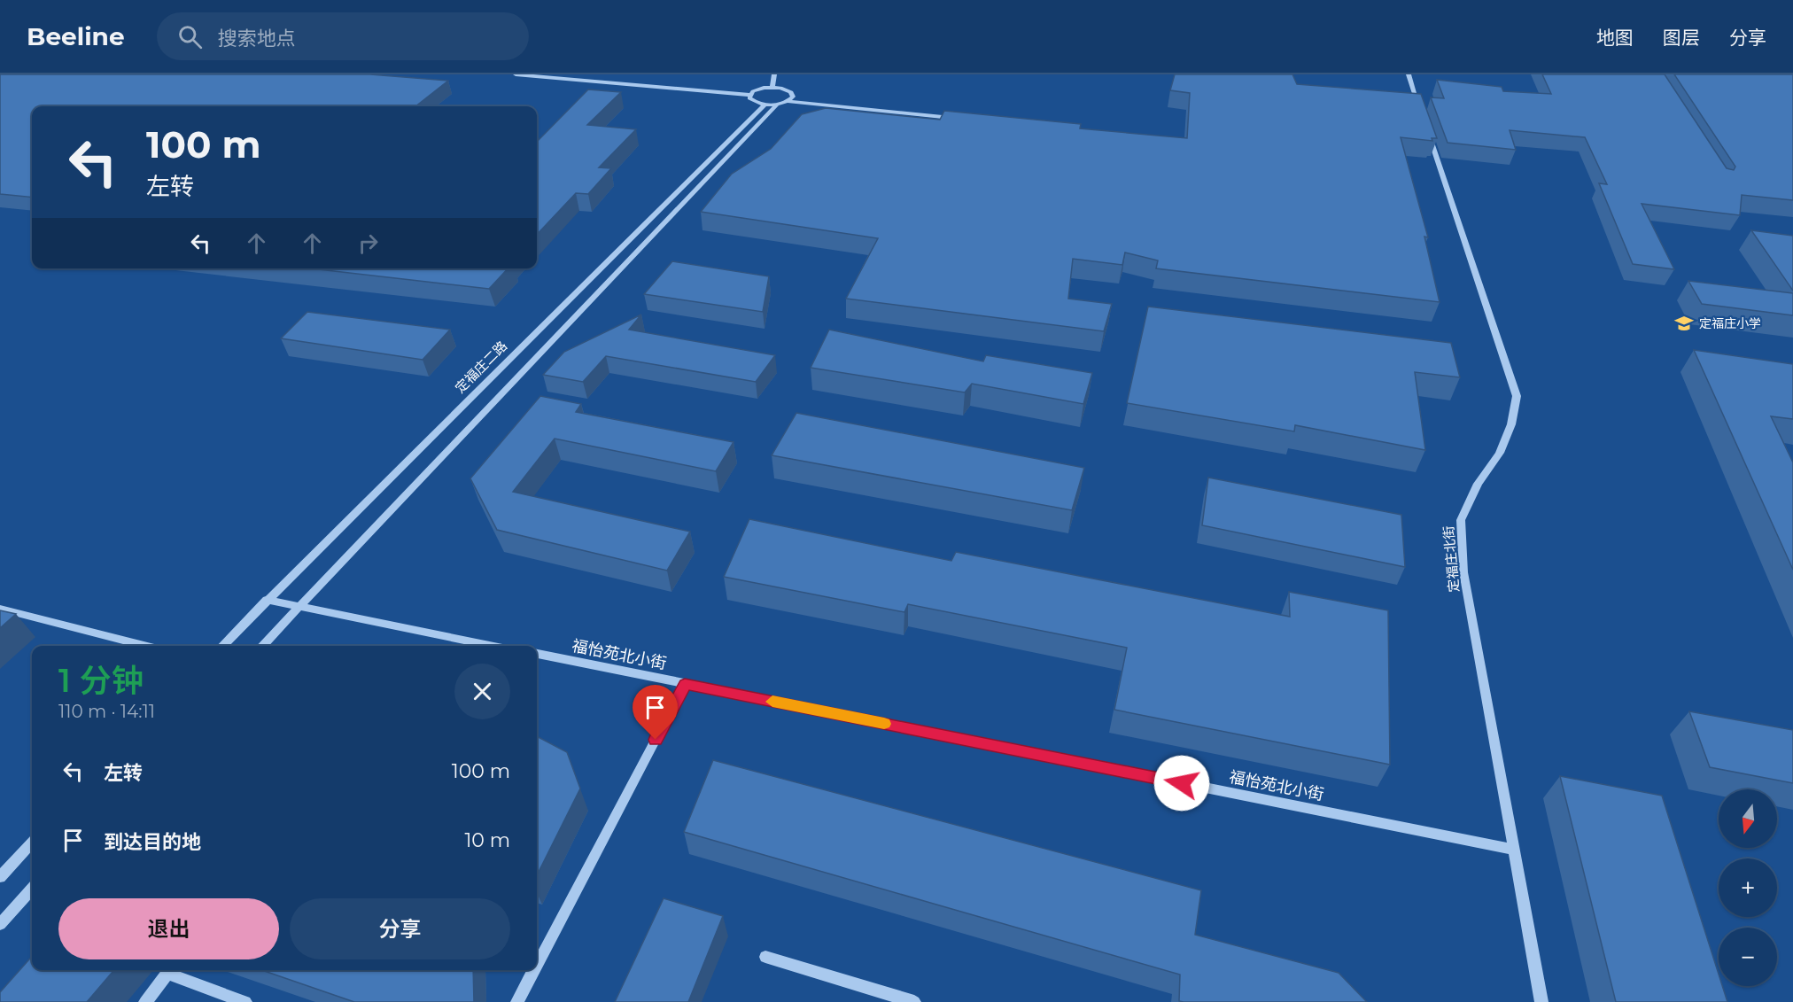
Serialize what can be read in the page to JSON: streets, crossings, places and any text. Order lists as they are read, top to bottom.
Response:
{
  "streets": {
    "street": ["定福庄二路", "定福庄北街", "福怡苑北小街"]
  },
  "crossings": [
    ["定福庄北街", "福怡苑北小街"]
  ],
  "places": {
    "school or university": ["定福庄小学"]
  },
  "north": "bottom",
  "page": {
    "header": "Beeline",
    "search": "搜索地点",
    "nav": ["地图", "图层", "分享"],
    "turn": ["100 m", "左转"],
    "heading": ["1 分钟", "110 m · 14:11"],
    "list": [
      {
        "name": "左转",
        "value": "100 m"
      },
      {
        "name": "到达目的地",
        "value": "10 m"
      }
    ],
    "map_buttons": ["+", "−"],
    "buttons": ["退出", "分享"]
  }
}
